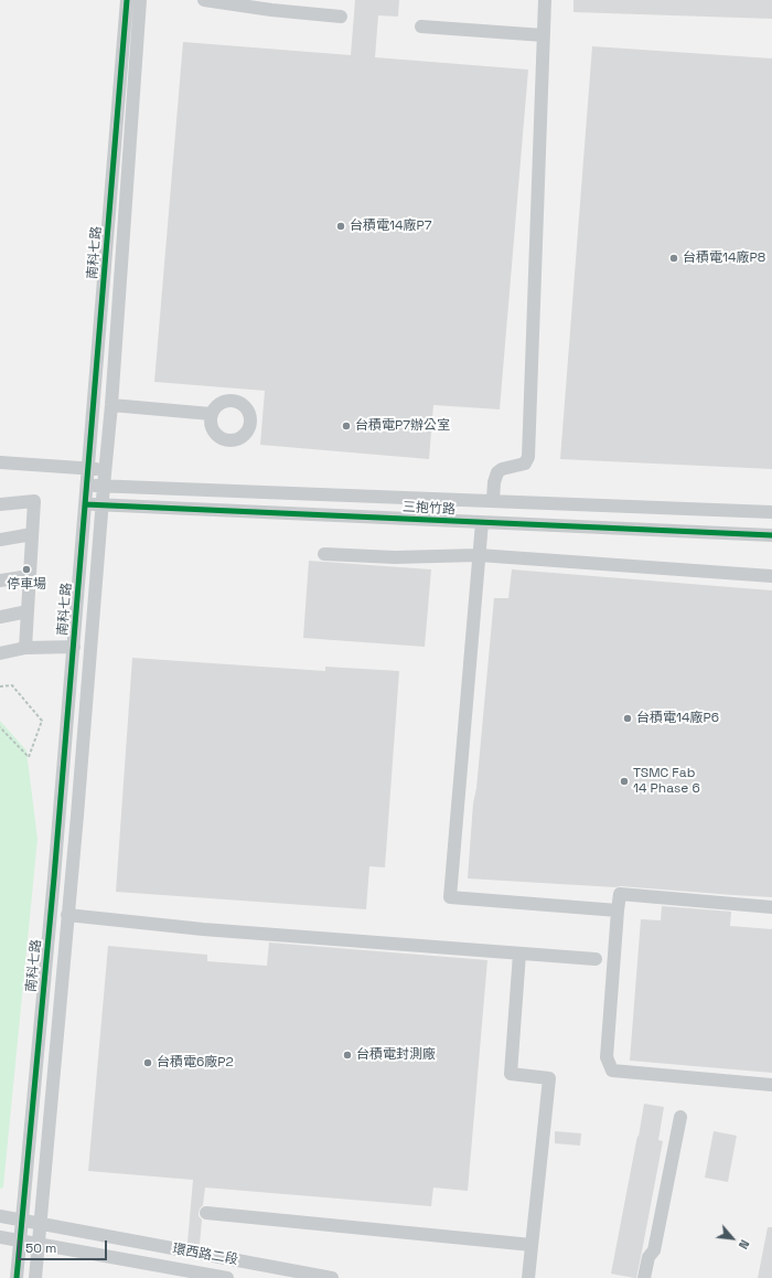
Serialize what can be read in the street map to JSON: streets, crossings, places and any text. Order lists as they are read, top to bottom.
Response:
{
  "streets": {
    "street": ["南科七路", "三抱竹路", "環西路二段"]
  },
  "crossings": [
    ["南科七路", "三抱竹路"],
    ["南科七路", "環西路二段"]
  ],
  "places": [
    "台積電14廠P7",
    "台積電14廠P8",
    "台積電P7辦公室",
    "停車場",
    "台積電14廠P6",
    "TSMC Fab 14 Phase 6",
    "台積電封測廠",
    "台積電6廠P2"
  ],
  "scale_bar": "50 m",
  "north": "bottom right"
}
